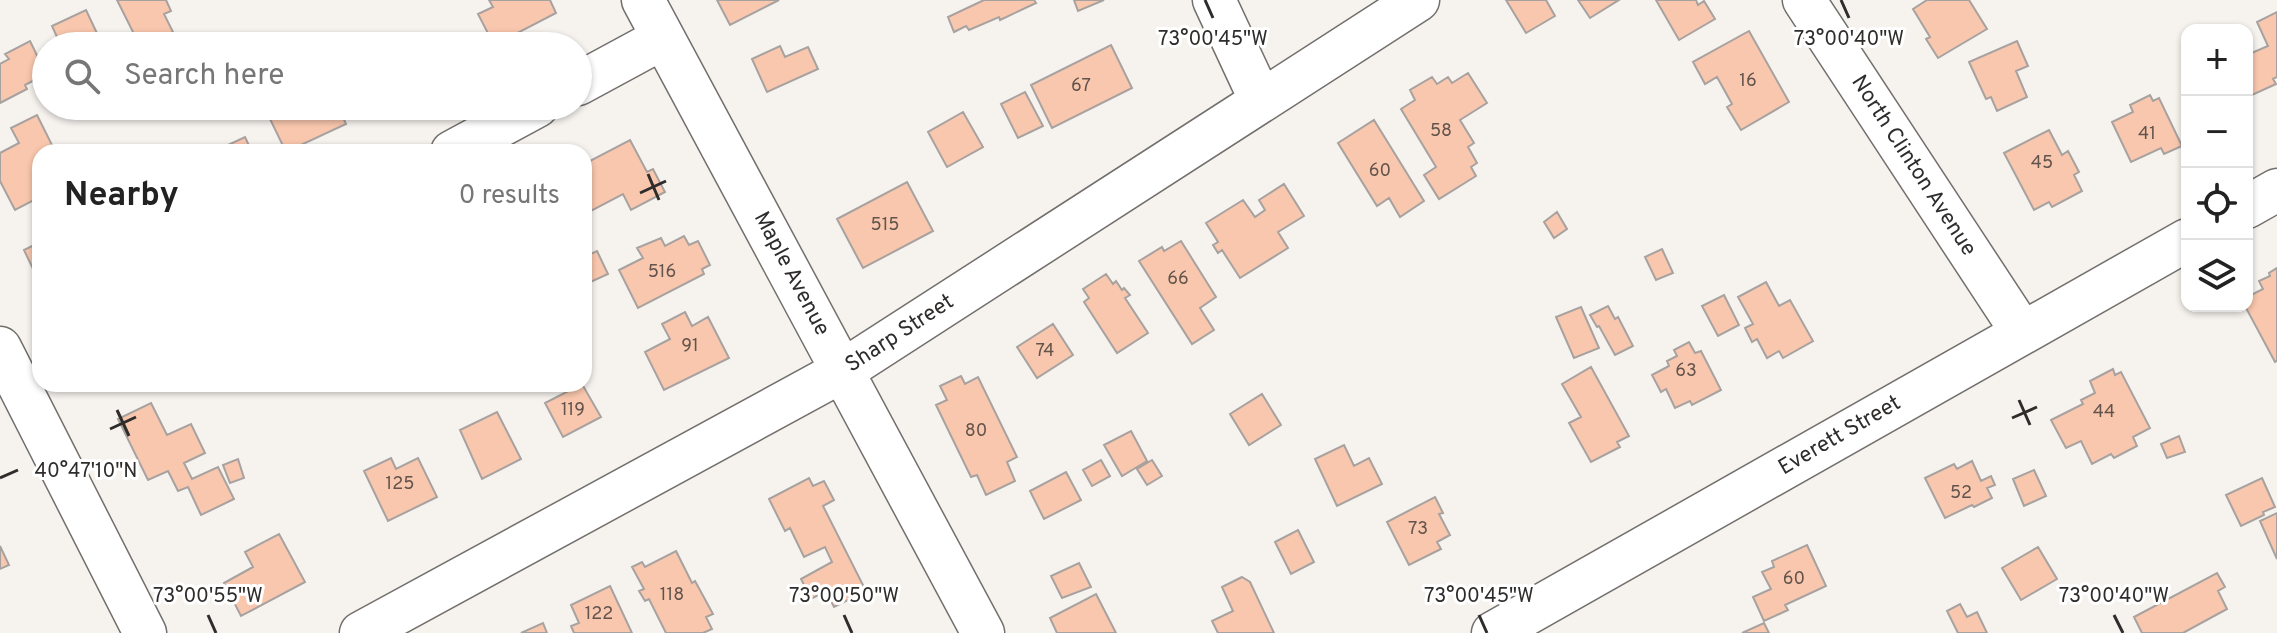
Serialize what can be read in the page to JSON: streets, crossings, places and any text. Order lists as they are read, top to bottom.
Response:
{
  "streets": {
    "street": [
      "North Clinton Avenue",
      "Maple Avenue",
      "Sharp Street",
      "Everett Street"
    ]
  },
  "crossings": [
    ["North Clinton Avenue", "Everett Street"],
    ["Maple Avenue", "Sharp Street"]
  ],
  "house_numbers": [
    "16",
    "67",
    "58",
    "41",
    "45",
    "60",
    "515",
    "516",
    "66",
    "91",
    "74",
    "63",
    "119",
    "44",
    "80",
    "125",
    "52",
    "73",
    "60",
    "118",
    "122"
  ],
  "page": {
    "map_buttons": ["+", "−"],
    "search": "Search here",
    "heading": ["Nearby", "0 results"]
  },
  "coordinates": [
    "73°00'45\"W",
    "73°00'40\"W",
    "40°47'10\"N",
    "73°00'55\"W",
    "73°00'50\"W"
  ]
}
